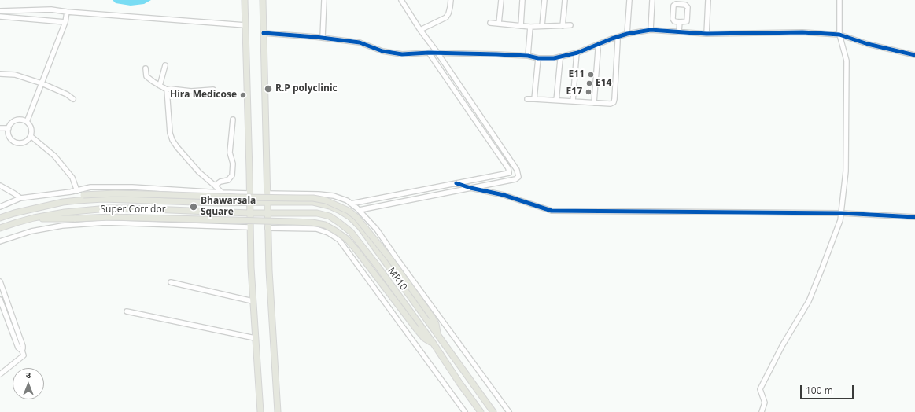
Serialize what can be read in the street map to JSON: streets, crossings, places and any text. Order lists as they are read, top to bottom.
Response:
{
  "streets": {
    "main road": ["Super Corridor", "MR10"]
  },
  "crossings": [
    ["Super Corridor", "MR10"]
  ],
  "places": [
    "E11",
    "E14",
    "R.P polyclinic",
    "E17",
    "Hira Medicose",
    "Bhawarsala Square"
  ],
  "scale_bar": "100 m",
  "north": "top"
}
